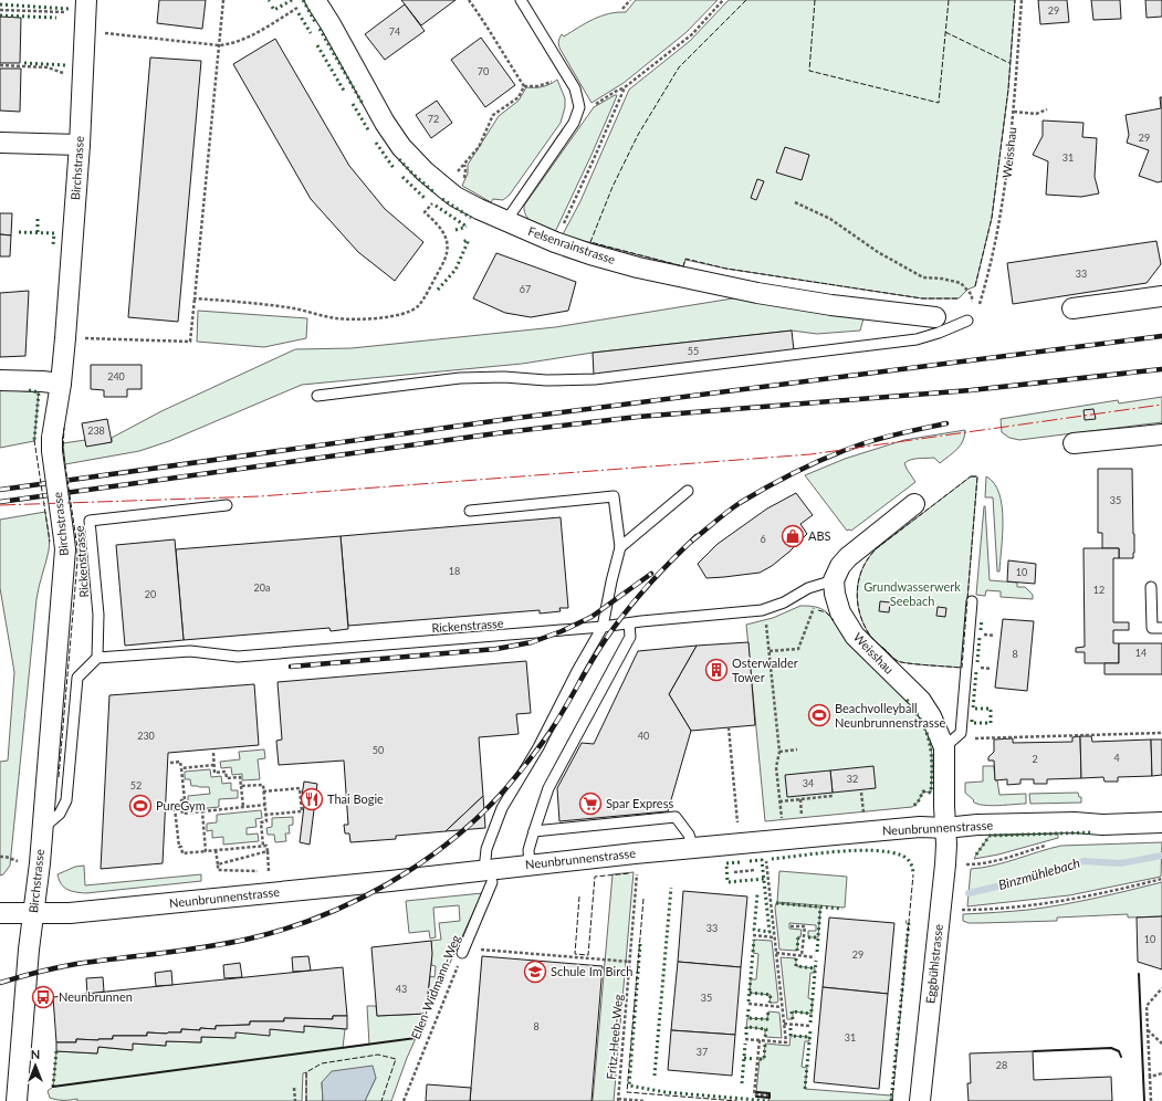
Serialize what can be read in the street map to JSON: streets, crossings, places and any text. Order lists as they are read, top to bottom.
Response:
{
  "streets": {
    "street": [
      "Weisshau",
      "Birchstrasse",
      "Felsenrainstrasse",
      "Neunbrunnenstrasse",
      "Eggbühlstrasse"
    ],
    "lane": ["Rickenstrasse", "Ellen-Widmann-Weg"],
    "path": ["Fritz-Heeb-Weg"]
  },
  "crossings": [
    ["Weisshau", "Rickenstrasse"],
    ["Weisshau", "Neunbrunnenstrasse"],
    ["Weisshau", "Eggbühlstrasse"],
    ["Birchstrasse", "Neunbrunnenstrasse"],
    ["Rickenstrasse", "Ellen-Widmann-Weg"],
    ["Neunbrunnenstrasse", "Eggbühlstrasse"],
    ["Neunbrunnenstrasse", "Ellen-Widmann-Weg"]
  ],
  "water": ["Binzmühlebach"],
  "parks": ["Grundwasserwerk Seebach"],
  "places": {
    "shop": ["ABS"],
    "building": ["Osterwalder Tower"],
    "sports": ["Beachvolleyball Neunbrunnenstrasse", "PureGym"],
    "restaurant": ["Thai Bogie"],
    "supermarket": ["Spar Express"],
    "school or university": ["Schule Im Birch"],
    "bus stop": ["Neunbrunnen"]
  },
  "house_numbers": [
    "29",
    "74",
    "70",
    "72",
    "29",
    "31",
    "33",
    "67",
    "55",
    "240",
    "238",
    "35",
    "6",
    "18",
    "10",
    "20a",
    "12",
    "20",
    "14",
    "8",
    "230",
    "40",
    "50",
    "4",
    "2",
    "32",
    "34",
    "52",
    "33",
    "10",
    "29",
    "43",
    "35",
    "8",
    "31",
    "37",
    "28"
  ],
  "north": "top"
}
